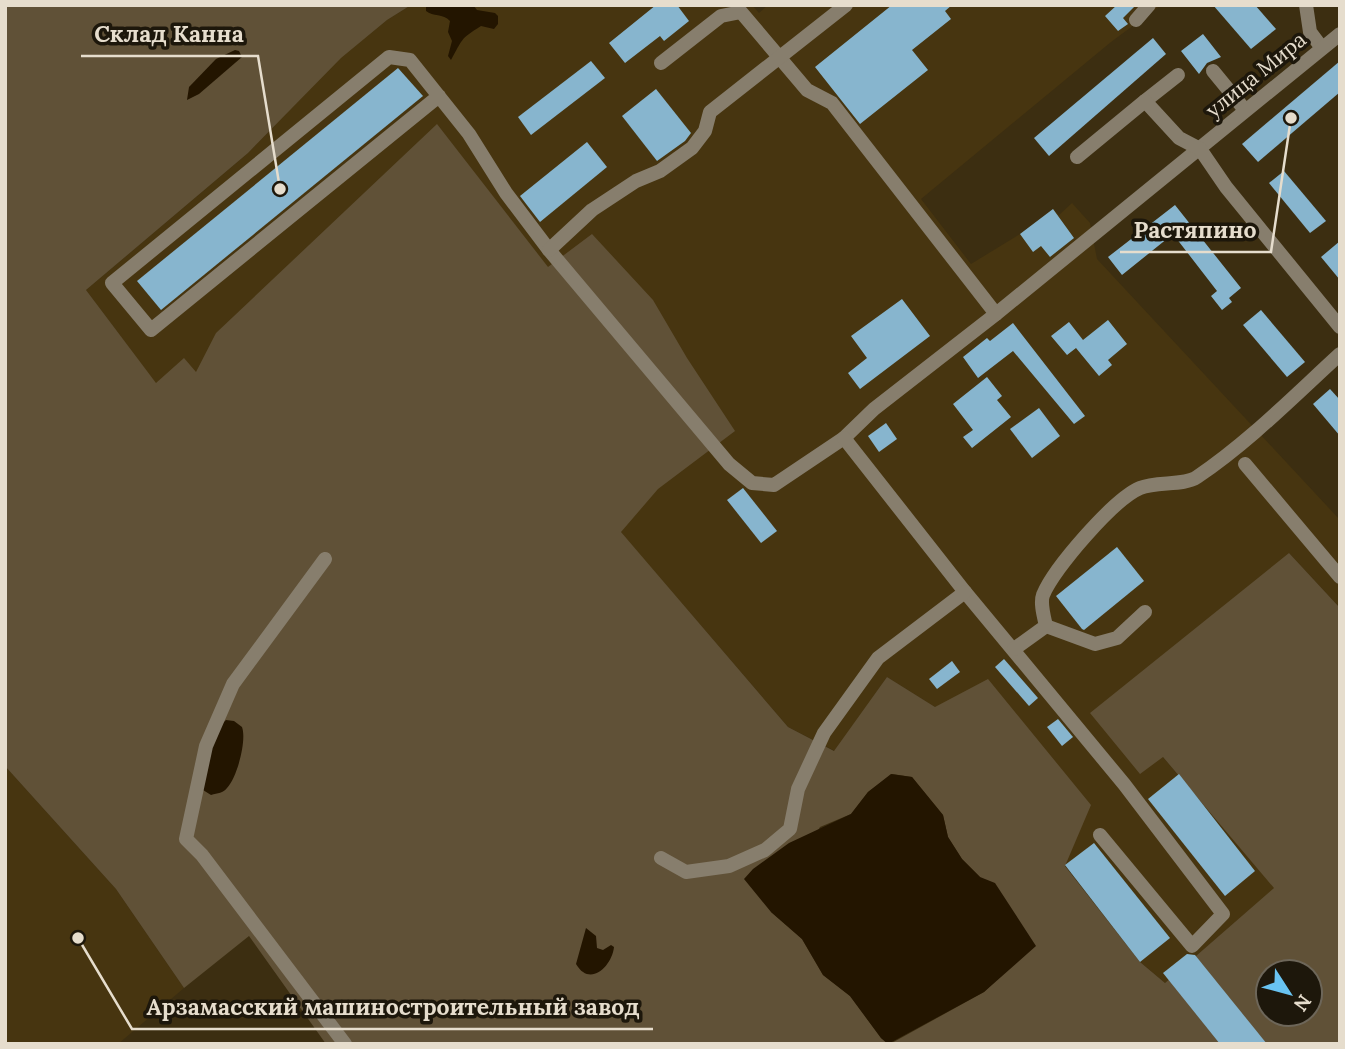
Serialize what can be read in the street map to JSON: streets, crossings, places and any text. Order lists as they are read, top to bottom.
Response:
{
  "streets": {
    "street": ["улица Мира"]
  },
  "places": ["Растяпино", "Склад Канна", "Арзамасский машиностроительный завод"],
  "north": "bottom right"
}
